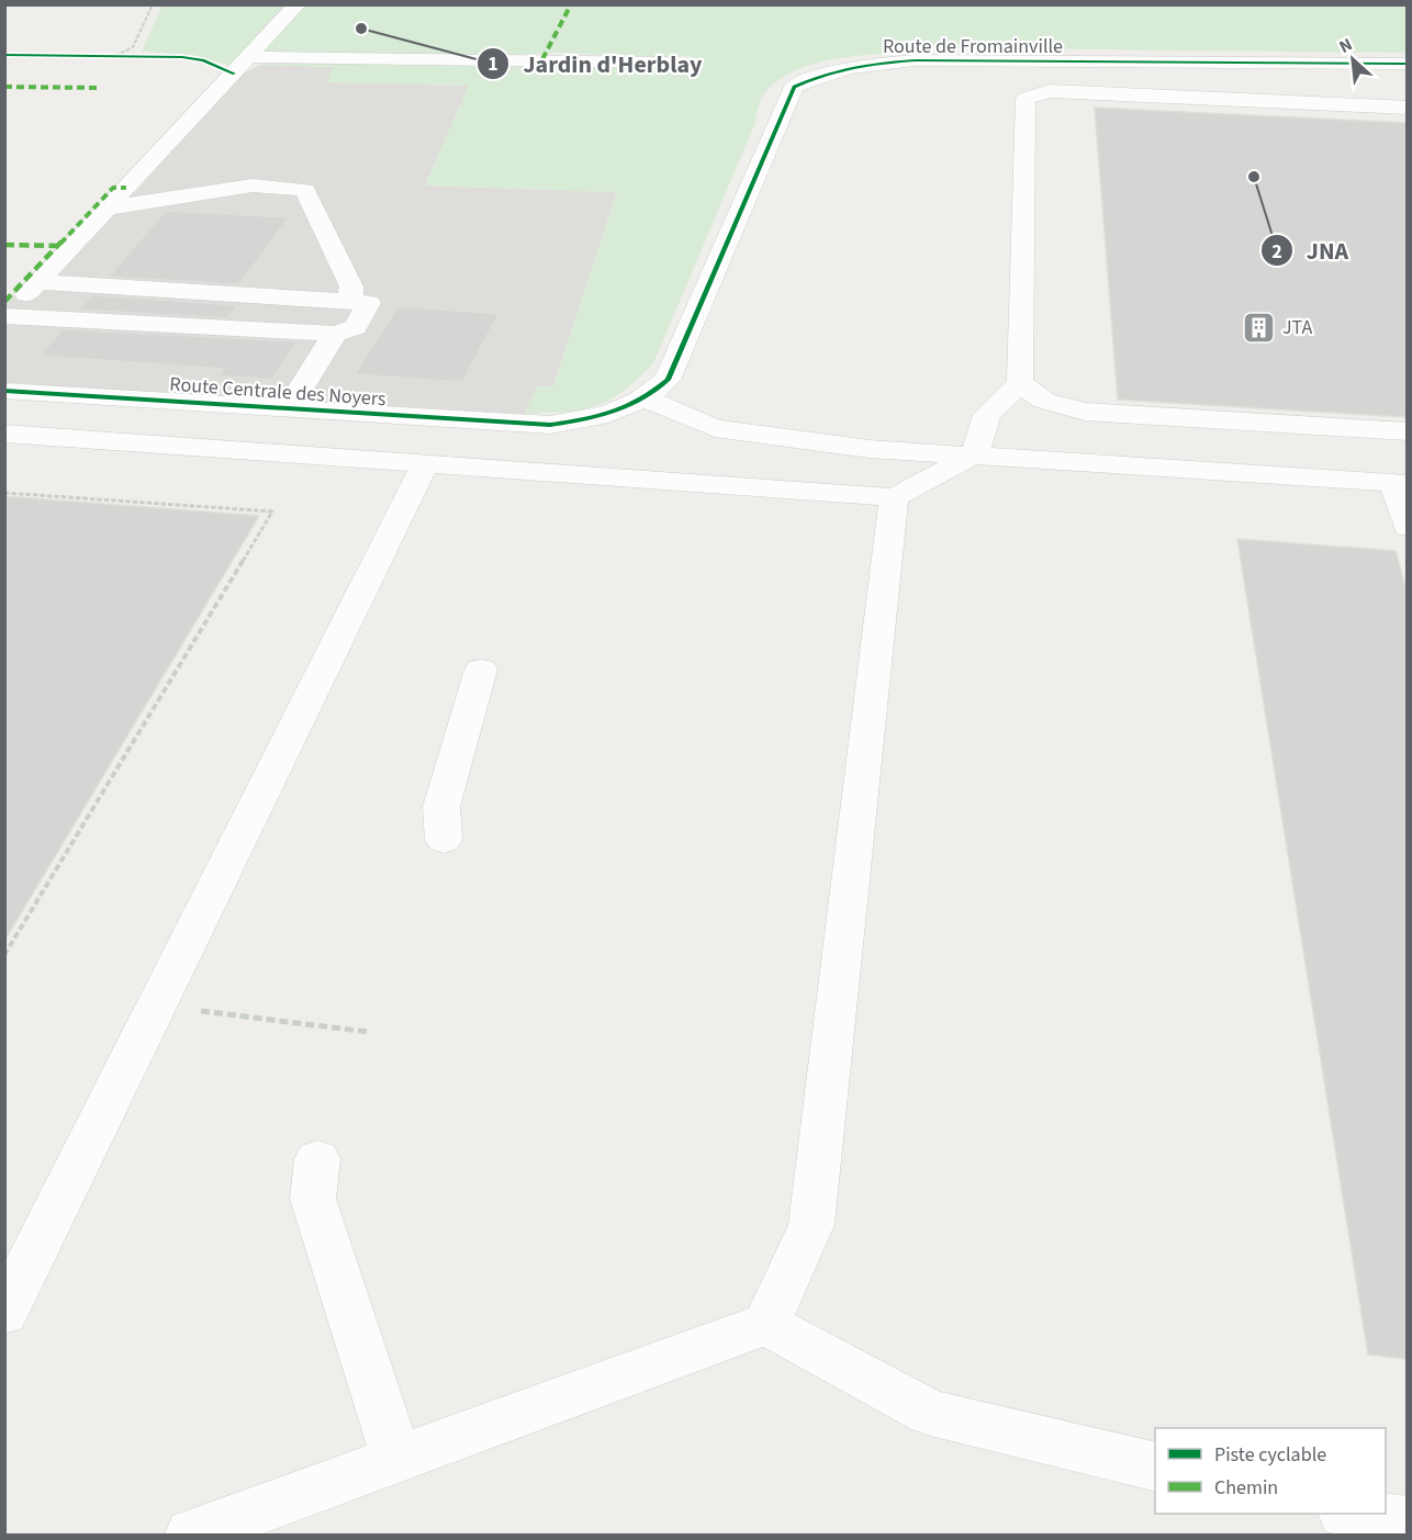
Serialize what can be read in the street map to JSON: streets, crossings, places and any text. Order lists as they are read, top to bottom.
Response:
{
  "streets": {
    "street": ["Route de Fromainville", "Route Centrale des Noyers"]
  },
  "crossings": [
    ["Route de Fromainville", "Route Centrale des Noyers"]
  ],
  "places": {
    "other": ["Jardin d'Herblay", "JNA"],
    "building": ["JTA"]
  },
  "legend": ["Piste cyclable", "Chemin"],
  "north": "top left"
}
